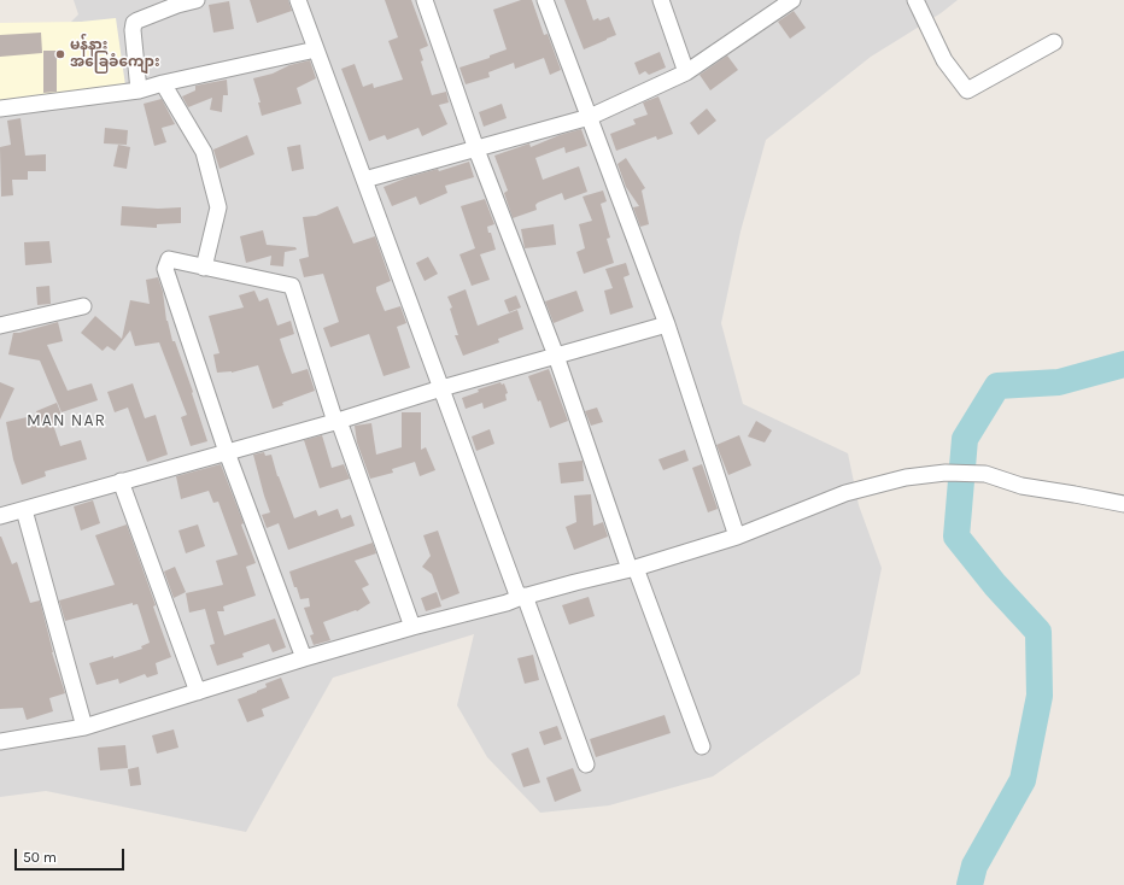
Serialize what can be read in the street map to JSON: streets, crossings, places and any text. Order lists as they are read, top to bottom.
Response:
{
  "districts": ["MAN NAR"],
  "places": ["မန်နား အခြေခံကျေား"],
  "scale_bar": "50 m"
}
